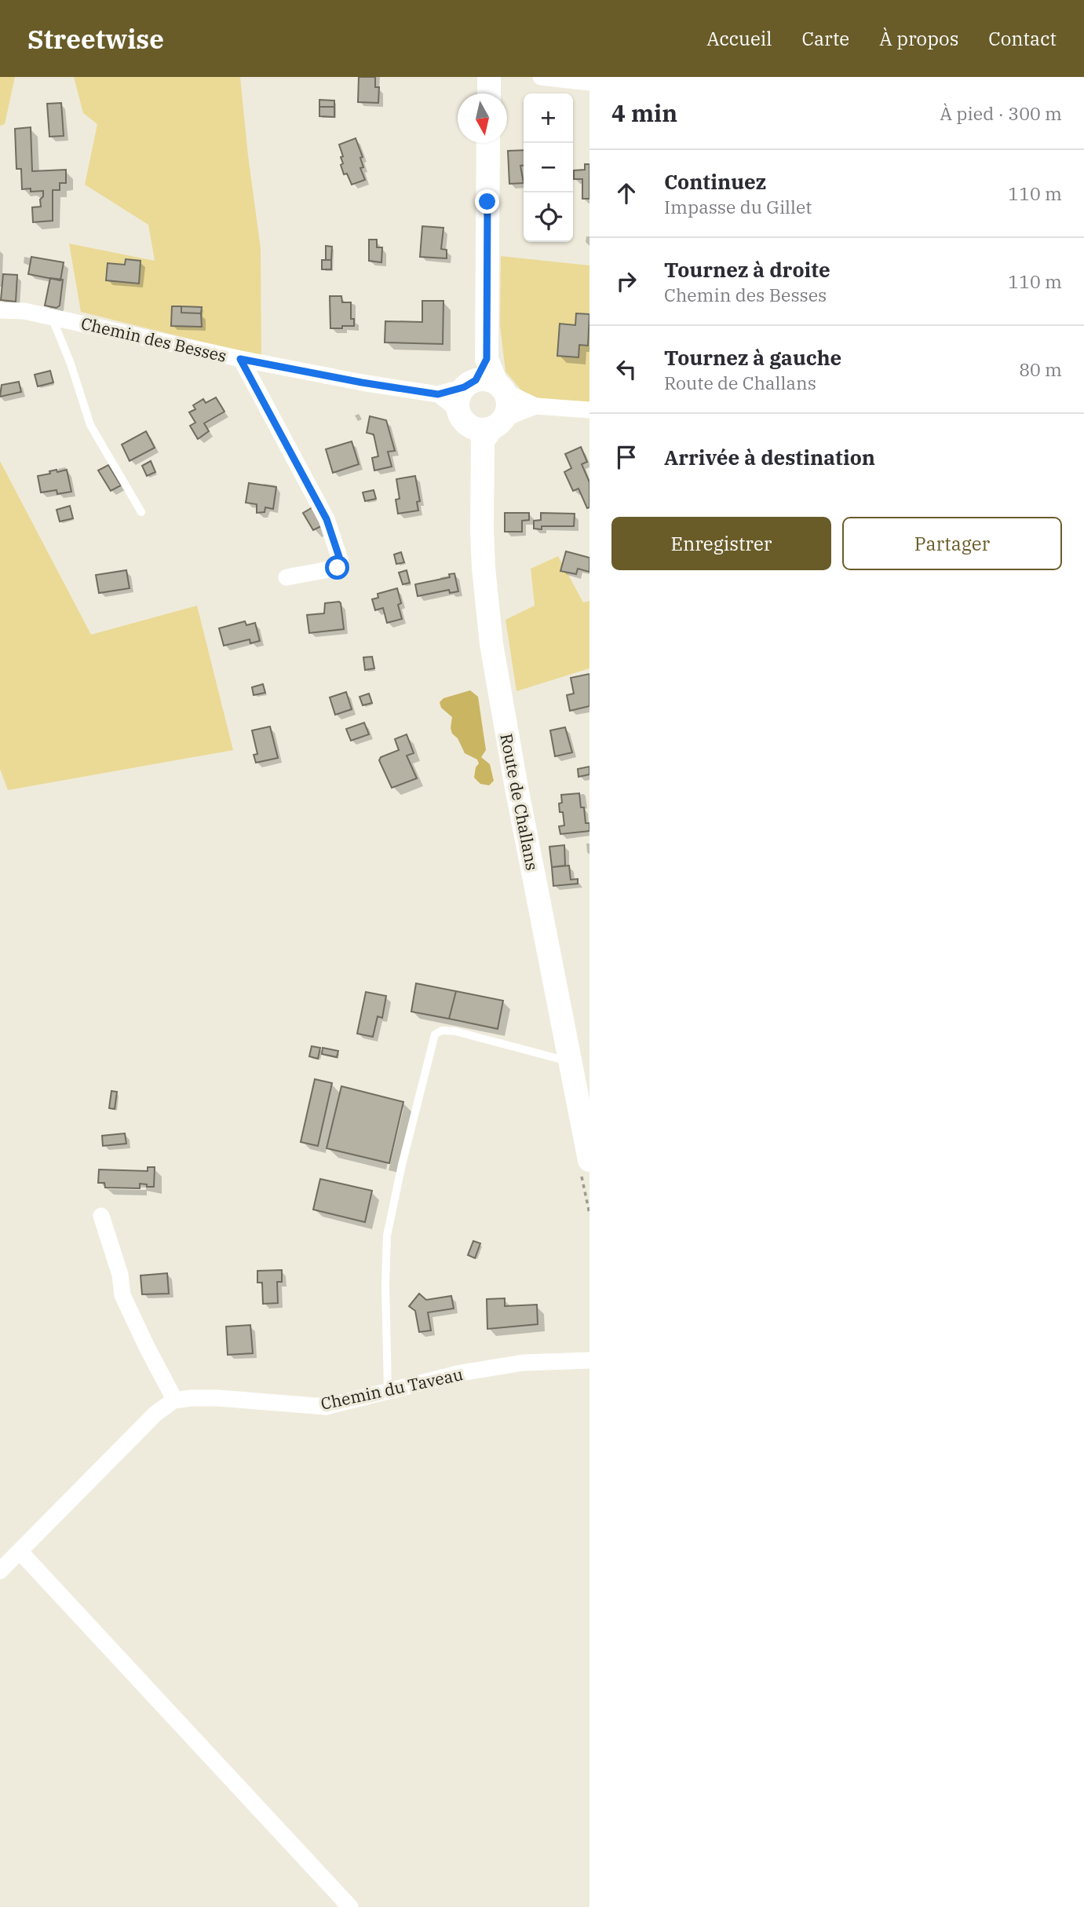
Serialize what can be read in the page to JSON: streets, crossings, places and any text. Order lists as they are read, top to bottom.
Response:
{
  "streets": {
    "main road": ["Route de Challans"],
    "street": ["Chemin des Besses", "Chemin du Taveau"]
  },
  "crossings": [
    ["Chemin des Besses", "Route de Challans"]
  ],
  "north": "bottom",
  "page": {
    "header": "Streetwise",
    "nav": [
      "Accueil",
      "Carte",
      "À propos",
      "Contact"
    ],
    "heading": ["4 min", "À pied · 300 m"],
    "map_buttons": ["+", "−"],
    "list": [
      ["Continuez", "Impasse du Gillet", "110 m"],
      ["Tournez à droite", "Chemin des Besses", "110 m"],
      ["Tournez à gauche", "Route de Challans", "80 m"],
      "Arrivée à destination"
    ],
    "buttons": ["Enregistrer", "Partager"]
  }
}
